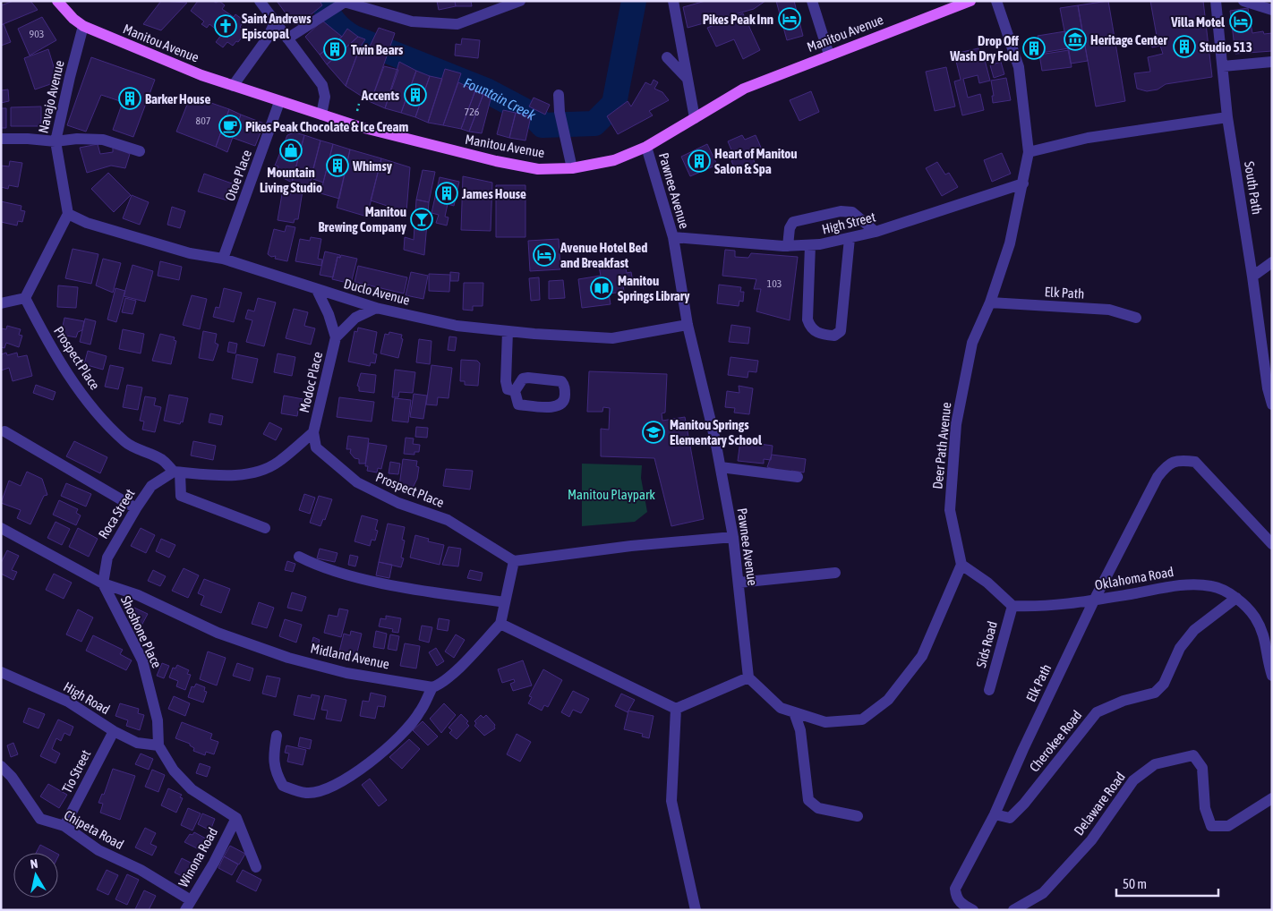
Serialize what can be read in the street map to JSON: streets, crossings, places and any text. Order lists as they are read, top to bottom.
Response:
{
  "streets": {
    "main road": ["Manitou Avenue"],
    "street": [
      "Navajo Avenue",
      "Otoe Place",
      "South Path",
      "Pawnee Avenue",
      "High Street",
      "Duclo Avenue",
      "Elk Path",
      "Prospect Place",
      "Modoc Place",
      "Deer Path Avenue",
      "Roca Street",
      "Oklahoma Road",
      "Shoshone Place",
      "Sids Road",
      "Midland Avenue",
      "High Road",
      "Cherokee Road",
      "Tio Street",
      "Delaware Road",
      "Chipeta Road",
      "Winona Road"
    ]
  },
  "crossings": [
    ["Manitou Avenue", "Navajo Avenue"],
    ["Manitou Avenue", "Otoe Place"],
    ["Manitou Avenue", "Pawnee Avenue"],
    ["Navajo Avenue", "Duclo Avenue"],
    ["Otoe Place", "Duclo Avenue"],
    ["Pawnee Avenue", "High Street"],
    ["Pawnee Avenue", "Duclo Avenue"],
    ["High Street", "Deer Path Avenue"],
    ["Duclo Avenue", "Modoc Place"],
    ["Elk Path", "Deer Path Avenue"],
    ["Elk Path", "Oklahoma Road"],
    ["Elk Path", "Cherokee Road"],
    ["Prospect Place", "Modoc Place"],
    ["Prospect Place", "Roca Street"],
    ["Roca Street", "Shoshone Place"],
    ["Roca Street", "Midland Avenue"],
    ["Oklahoma Road", "Sids Road"],
    ["Oklahoma Road", "Cherokee Road"],
    ["Shoshone Place", "Midland Avenue"],
    ["Shoshone Place", "High Road"],
    ["Shoshone Place", "Winona Road"],
    ["High Road", "Tio Street"],
    ["Tio Street", "Chipeta Road"],
    ["Chipeta Road", "Winona Road"]
  ],
  "water": ["Fountain Creek"],
  "parks": ["Manitou Playpark"],
  "places": {
    "hotel": ["Pikes Peak Inn", "Villa Motel", "Avenue Hotel Bed and Breakfast"],
    "church": ["Saint Andrews Episcopal"],
    "museum": ["Heritage Center"],
    "building": [
      "Studio 513",
      "Drop Off Wash Dry Fold",
      "Twin Bears",
      "Accents",
      "Barker House",
      "Heart of Manitou Salon & Spa",
      "Whimsy",
      "James House"
    ],
    "cafe": ["Pikes Peak Chocolate & Ice Cream"],
    "shop": ["Mountain Living Studio"],
    "bar": ["Manitou Brewing Company"],
    "library": ["Manitou Springs Library"],
    "school or university": ["Manitou Springs Elementary School"]
  },
  "house_numbers": [
    "903",
    "726",
    "807",
    "103"
  ],
  "scale_bar": "50 m",
  "north": "top"
}
